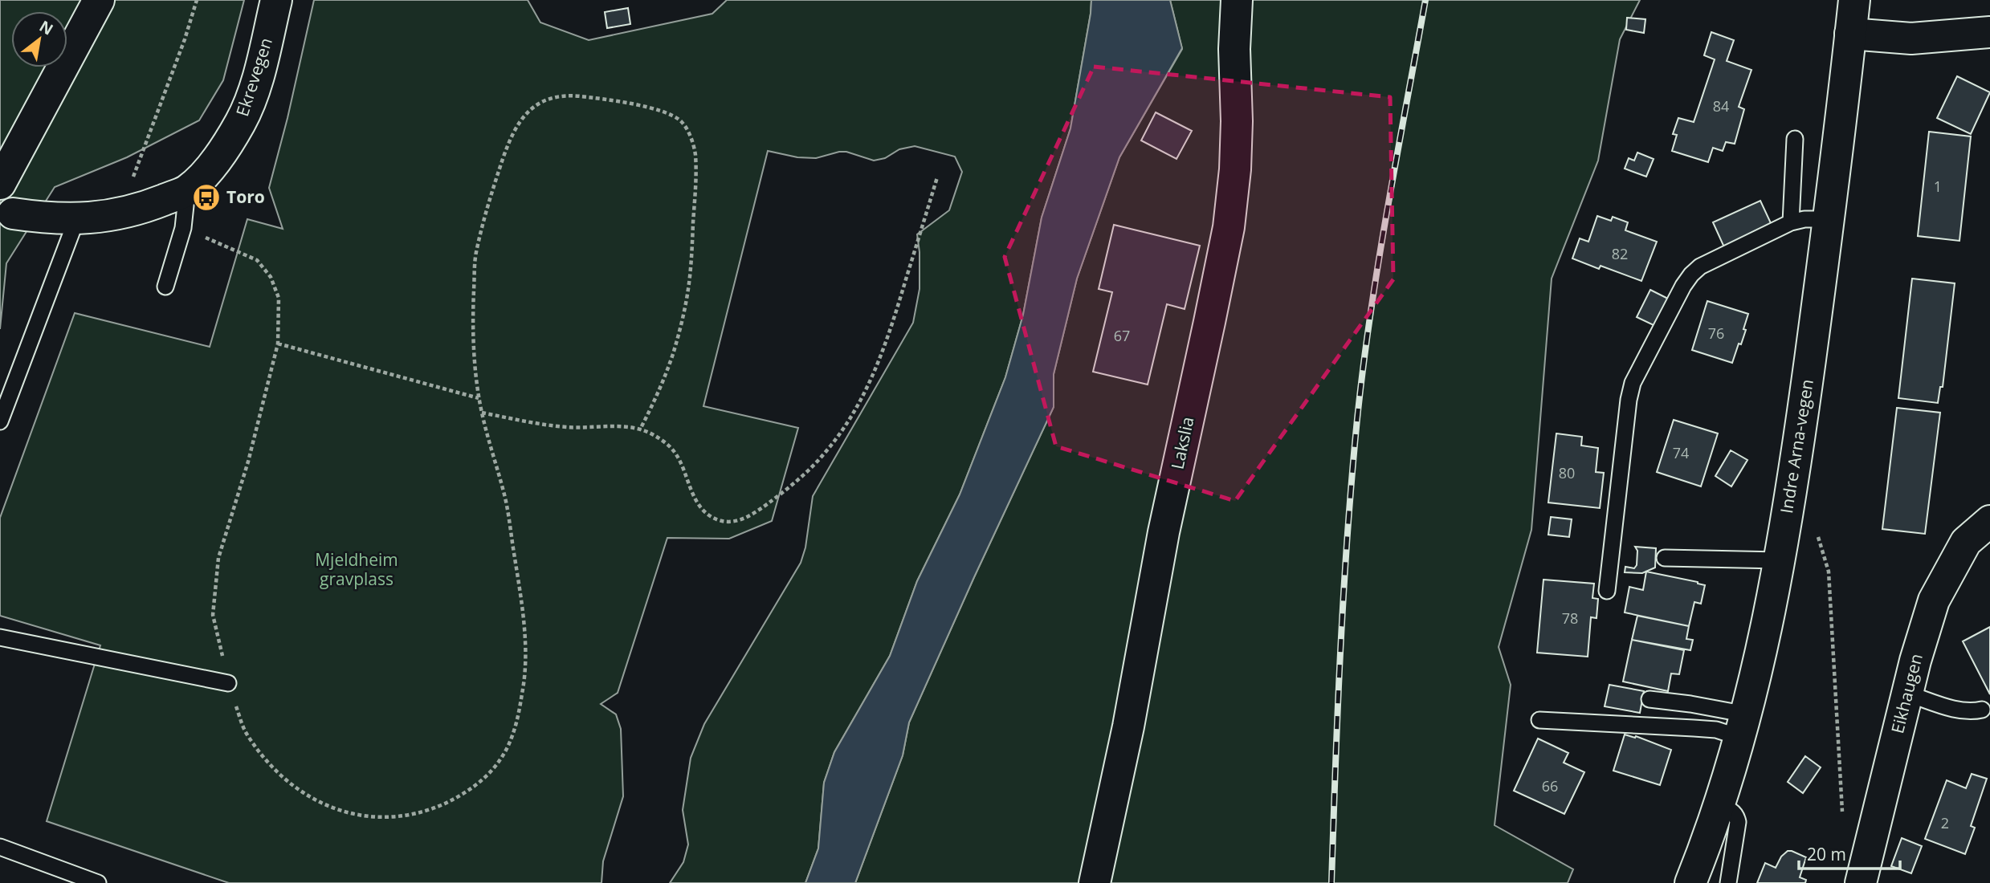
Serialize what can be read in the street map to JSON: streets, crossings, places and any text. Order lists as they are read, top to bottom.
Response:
{
  "streets": {
    "main road": [
      "Ekrevegen",
      "Lakslia",
      "Indre Arna-vegen",
      "Eikhaugen"
    ]
  },
  "parks": ["Mjeldheim gravplass"],
  "places": {
    "bus stop": ["Toro"]
  },
  "house_numbers": [
    "84",
    "1",
    "82",
    "76",
    "67",
    "74",
    "80",
    "78",
    "66",
    "2"
  ],
  "scale_bar": "20 m",
  "north": "top right"
}
